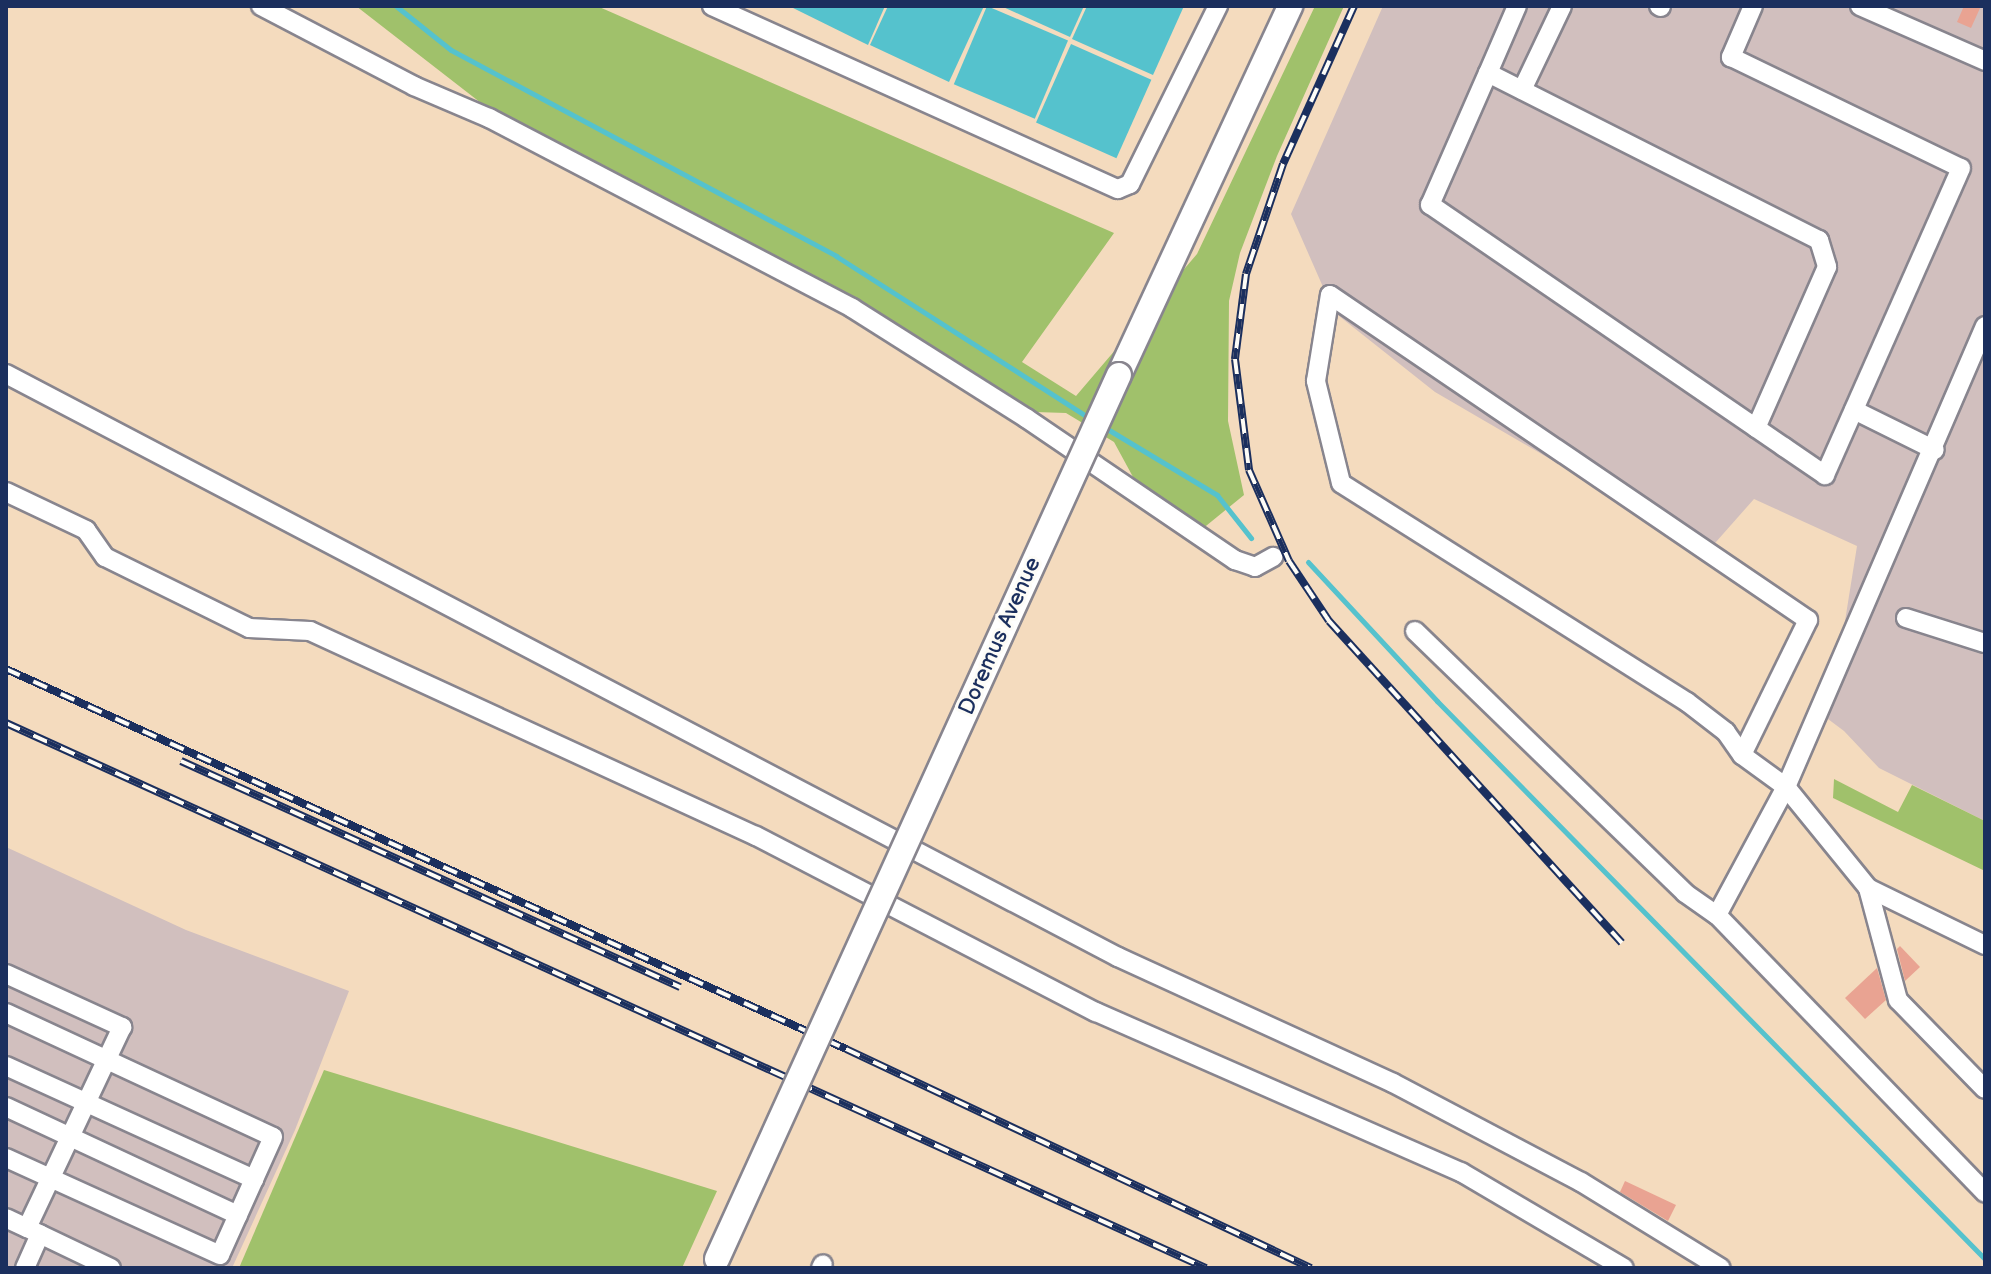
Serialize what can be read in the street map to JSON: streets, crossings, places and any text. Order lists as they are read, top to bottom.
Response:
{
  "streets": {
    "main road": ["Doremus Avenue"]
  }
}
